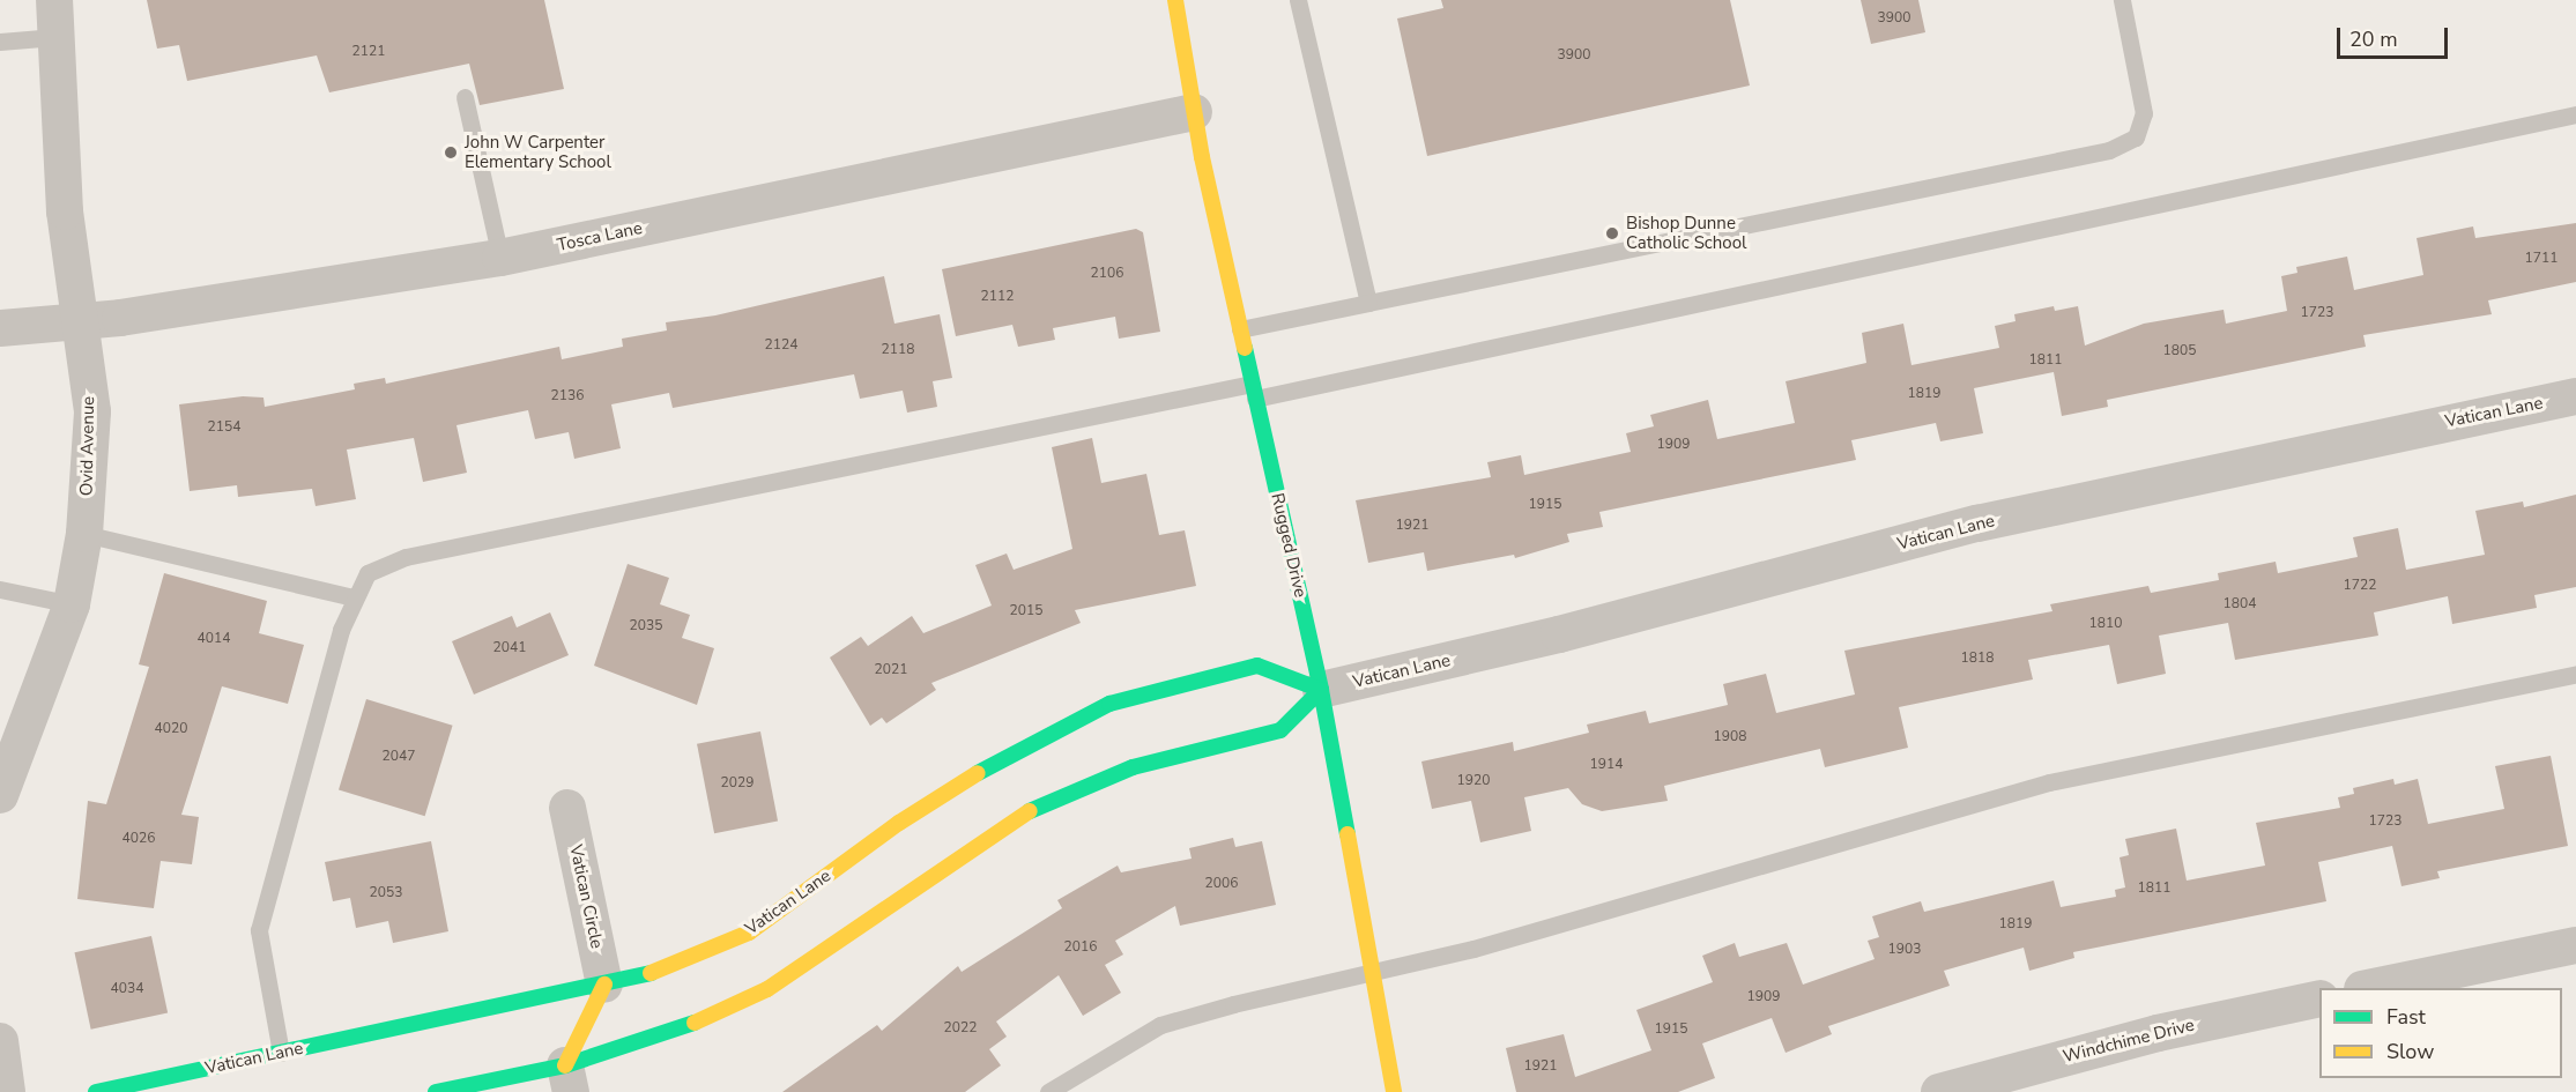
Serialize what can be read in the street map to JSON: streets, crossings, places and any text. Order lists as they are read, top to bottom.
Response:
{
  "streets": {
    "street": [
      "Tosca Lane",
      "Vatican Lane",
      "Ovid Avenue",
      "Rugged Drive",
      "Vatican Circle",
      "Windchime Drive"
    ]
  },
  "crossings": [
    ["Tosca Lane", "Ovid Avenue"],
    ["Tosca Lane", "Rugged Drive"],
    ["Vatican Lane", "Rugged Drive"],
    ["Vatican Lane", "Vatican Circle"]
  ],
  "places": ["John W Carpenter Elementary School", "Bishop Dunne Catholic School"],
  "house_numbers": [
    "3900",
    "2121",
    "3900",
    "1711",
    "2106",
    "2112",
    "1723",
    "2124",
    "2118",
    "1805",
    "1811",
    "1819",
    "2136",
    "2154",
    "1909",
    "1915",
    "1921",
    "1722",
    "1804",
    "2015",
    "1810",
    "2035",
    "4014",
    "2041",
    "1818",
    "2021",
    "4020",
    "1908",
    "2047",
    "1914",
    "1920",
    "2029",
    "1723",
    "4026",
    "2006",
    "1811",
    "2053",
    "1819",
    "2016",
    "1903",
    "4034",
    "1909",
    "2022",
    "1915",
    "1921"
  ],
  "legend": ["Fast", "Slow"],
  "scale_bar": "20 m"
}
